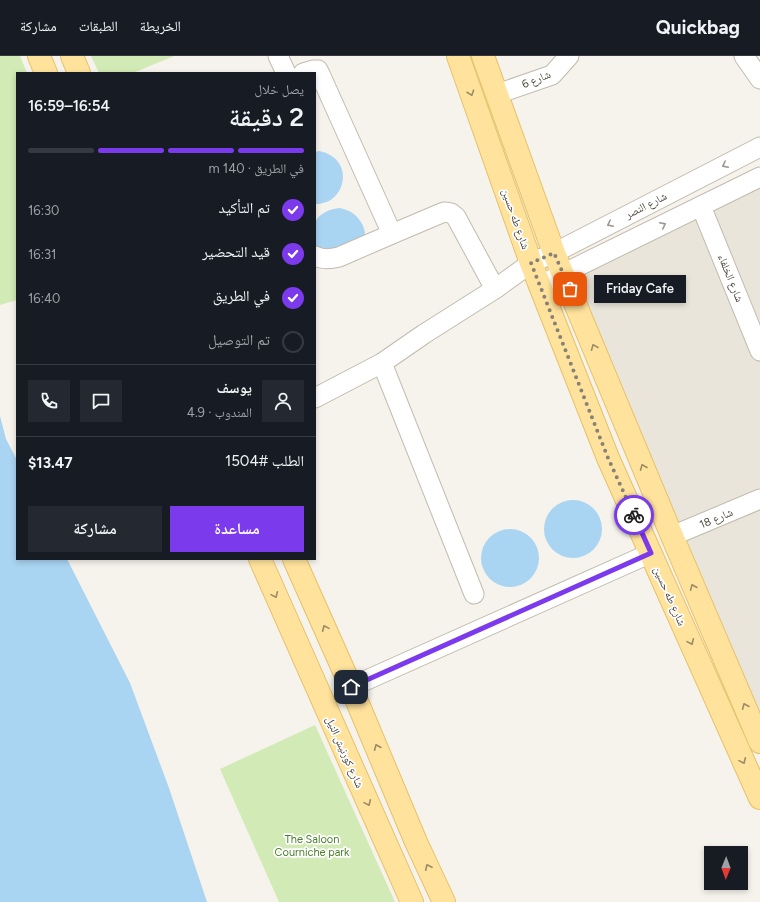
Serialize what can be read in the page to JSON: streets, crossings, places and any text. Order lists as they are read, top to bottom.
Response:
{
  "streets": {
    "main road": ["شارع طه حسين", "شارع كورنيش النيل"],
    "street": [
      "شارع 6",
      "شارع النصر",
      "شارع الخلفاء",
      "شارع 18"
    ]
  },
  "crossings": [
    ["شارع النصر", "شارع طه حسين"]
  ],
  "parks": ["The Saloon Courniche park"],
  "places": ["Friday Cafe"],
  "north": "bottom",
  "page": {
    "header": "Quickbag",
    "nav": ["الخريطة", "الطبقات", "مشاركة"],
    "heading": ["2 دقيقة", "يصل خلال", "16:54–16:59"],
    "panel": [
      "يوسف",
      "المندوب · 4.9",
      "الطلب #1504",
      "$13.47"
    ],
    "bar": "في الطريق · 140 m",
    "list": [
      ["تم التأكيد", "16:30"],
      ["قيد التحضير", "16:31"],
      ["في الطريق", "16:40"],
      "تم التوصيل"
    ],
    "bubble": "Friday Cafe",
    "buttons": ["مساعدة", "مشاركة"]
  }
}
